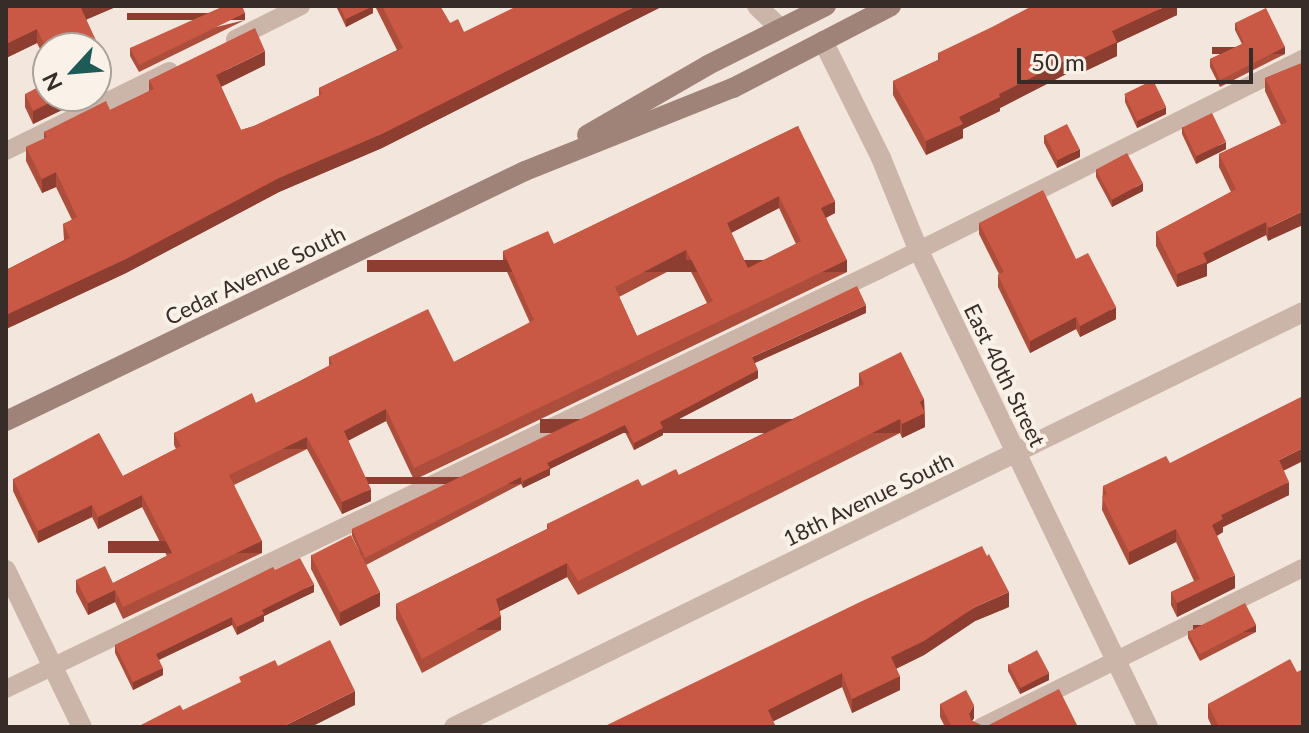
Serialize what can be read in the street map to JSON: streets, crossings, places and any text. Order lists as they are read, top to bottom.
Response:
{
  "streets": {
    "main road": ["Cedar Avenue South"],
    "street": ["East 40th Street", "18th Avenue South"]
  },
  "crossings": [
    ["Cedar Avenue South", "East 40th Street"],
    ["East 40th Street", "18th Avenue South"]
  ],
  "scale_bar": "50 m",
  "north": "bottom left"
}
